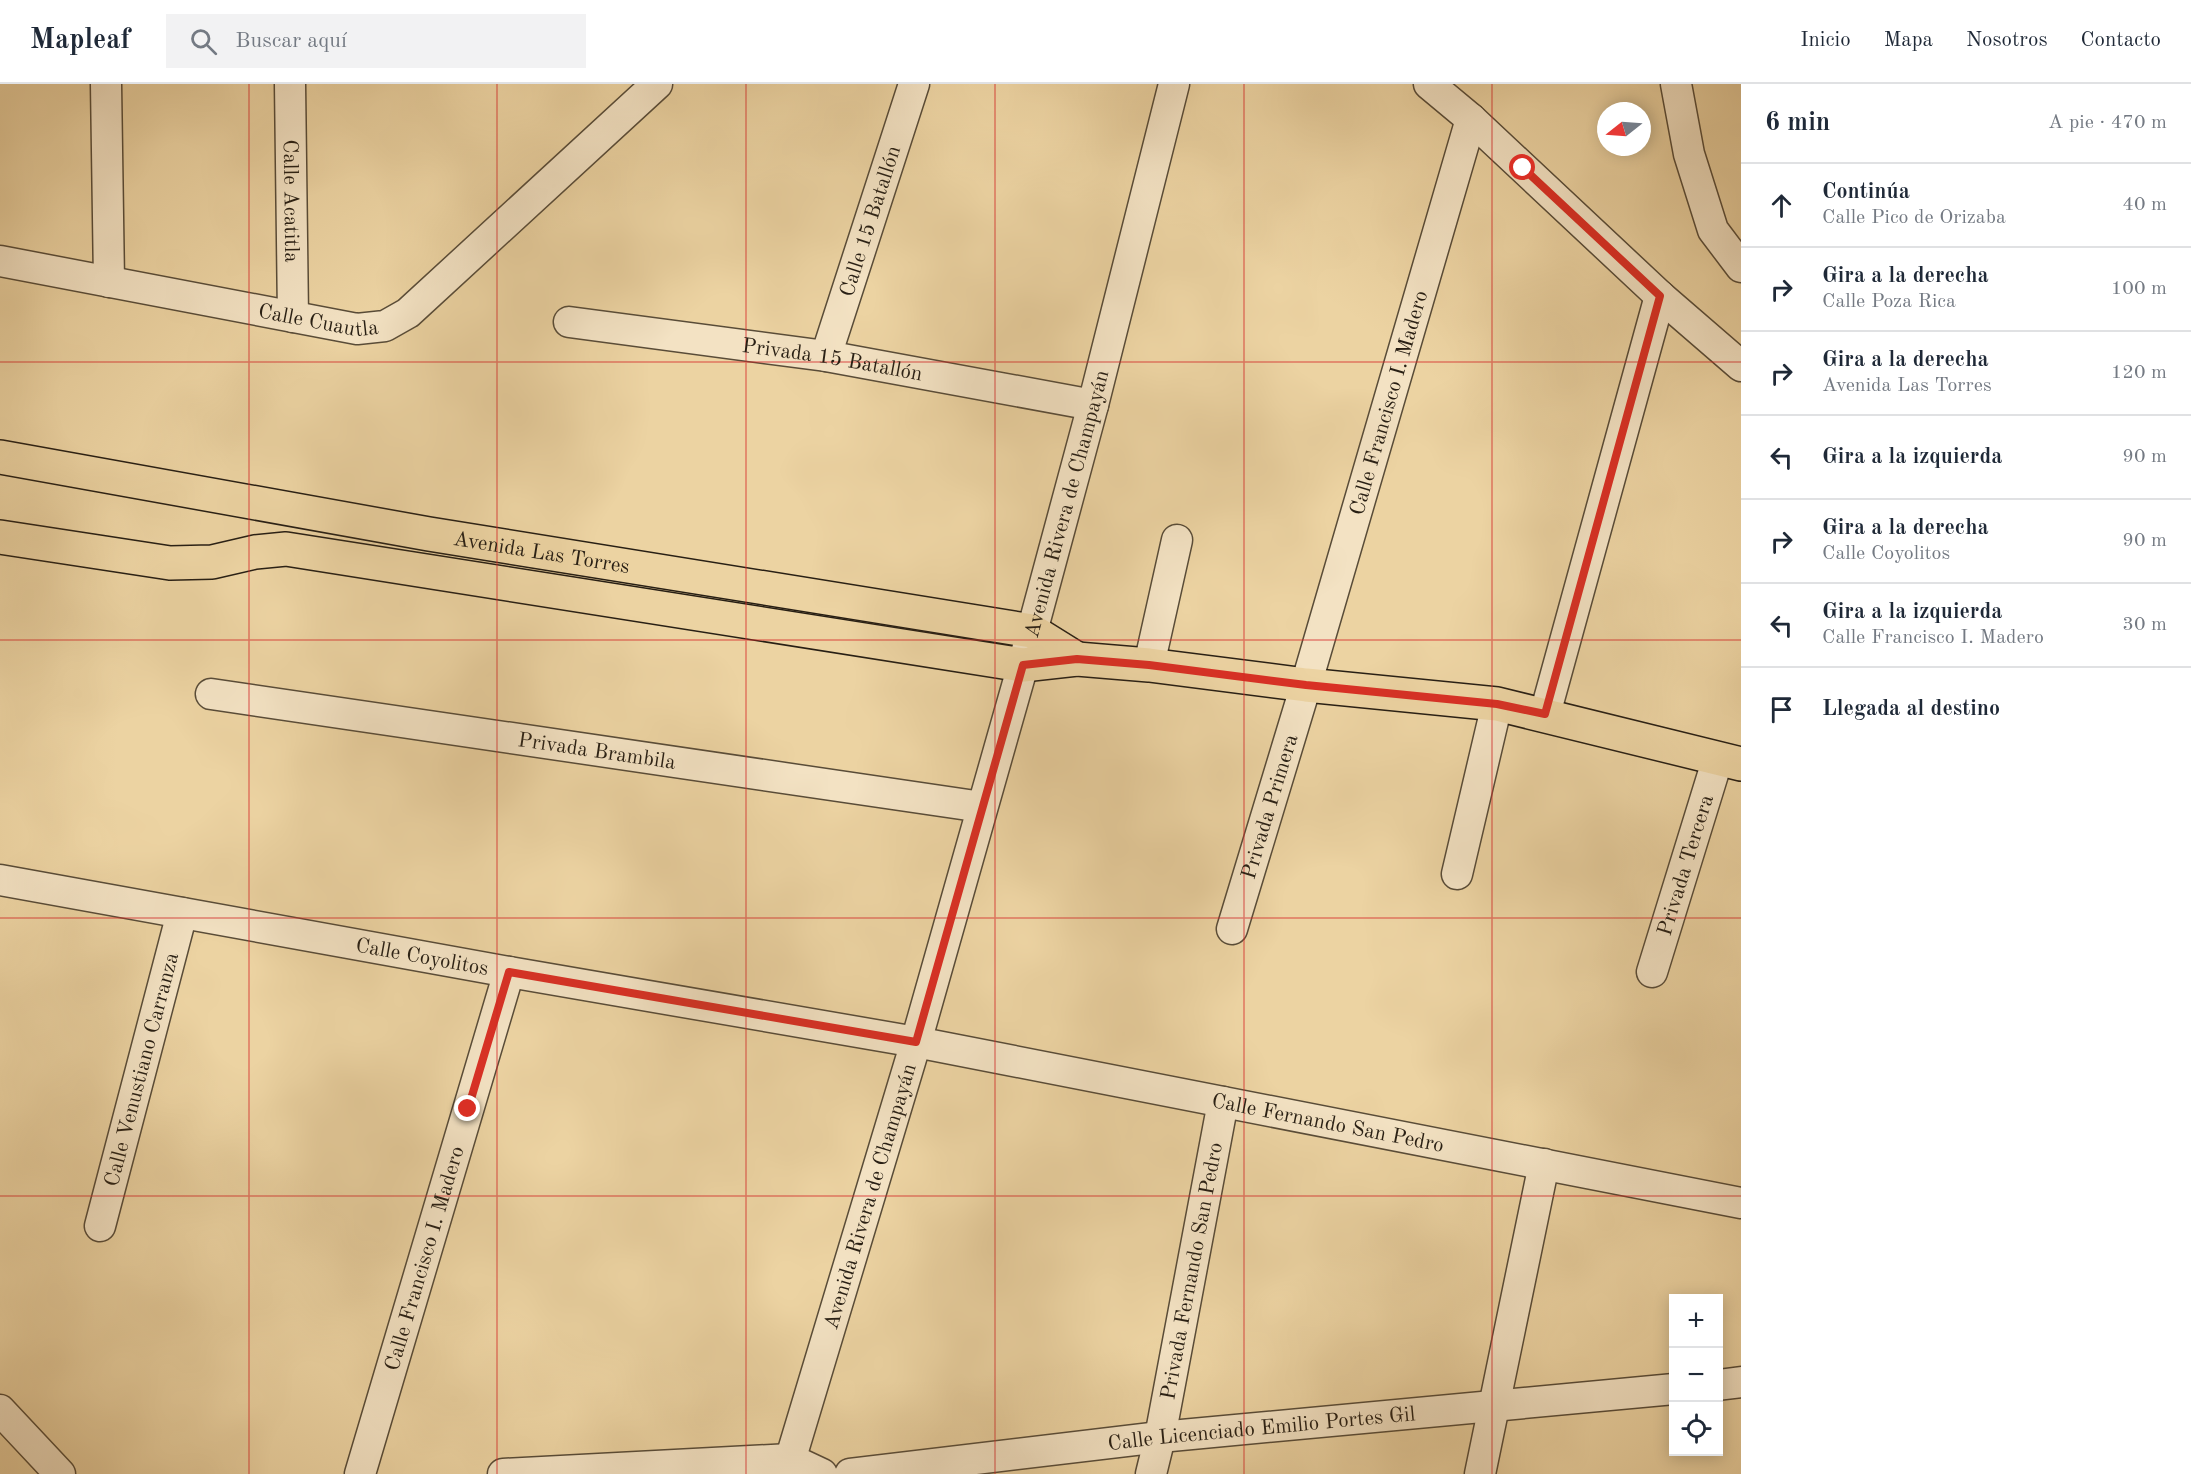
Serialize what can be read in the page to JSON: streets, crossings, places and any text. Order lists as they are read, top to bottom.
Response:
{
  "streets": {
    "main road": ["Avenida Las Torres"],
    "street": [
      "Calle Acatitla",
      "Calle 15 Batallón",
      "Calle Cuautla",
      "Privada 15 Batallón",
      "Calle Francisco I. Madero",
      "Avenida Rivera de Champayán",
      "Privada Brambila",
      "Privada Primera",
      "Privada Tercera",
      "Calle Coyolitos",
      "Calle Venustiano Carranza",
      "Calle Fernando San Pedro",
      "Privada Fernando San Pedro",
      "Calle Licenciado Emilio Portes Gil"
    ]
  },
  "crossings": [
    ["Calle Acatitla", "Calle Cuautla"],
    ["Calle 15 Batallón", "Privada 15 Batallón"],
    ["Privada 15 Batallón", "Avenida Rivera de Champayán"],
    ["Calle Francisco I. Madero", "Avenida Las Torres"],
    ["Calle Francisco I. Madero", "Privada Primera"],
    ["Calle Francisco I. Madero", "Calle Coyolitos"],
    ["Avenida Rivera de Champayán", "Avenida Las Torres"],
    ["Avenida Rivera de Champayán", "Privada Brambila"],
    ["Avenida Rivera de Champayán", "Calle Coyolitos"],
    ["Avenida Rivera de Champayán", "Calle Fernando San Pedro"],
    ["Avenida Las Torres", "Privada Primera"],
    ["Avenida Las Torres", "Privada Tercera"],
    ["Calle Coyolitos", "Calle Venustiano Carranza"],
    ["Calle Coyolitos", "Calle Fernando San Pedro"],
    ["Calle Fernando San Pedro", "Privada Fernando San Pedro"],
    ["Privada Fernando San Pedro", "Calle Licenciado Emilio Portes Gil"]
  ],
  "north": "left",
  "page": {
    "header": "Mapleaf",
    "search": "Buscar aquí",
    "nav": [
      "Inicio",
      "Mapa",
      "Nosotros",
      "Contacto"
    ],
    "heading": ["6 min", "A pie · 470 m"],
    "list": [
      ["Continúa", "Calle Pico de Orizaba", "40 m"],
      ["Gira a la derecha", "Calle Poza Rica", "100 m"],
      ["Gira a la derecha", "Avenida Las Torres", "120 m"],
      ["Gira a la izquierda", "90 m"],
      ["Gira a la derecha", "Calle Coyolitos", "90 m"],
      ["Gira a la izquierda", "Calle Francisco I. Madero", "30 m"],
      "Llegada al destino"
    ],
    "map_buttons": ["+", "−"]
  }
}
